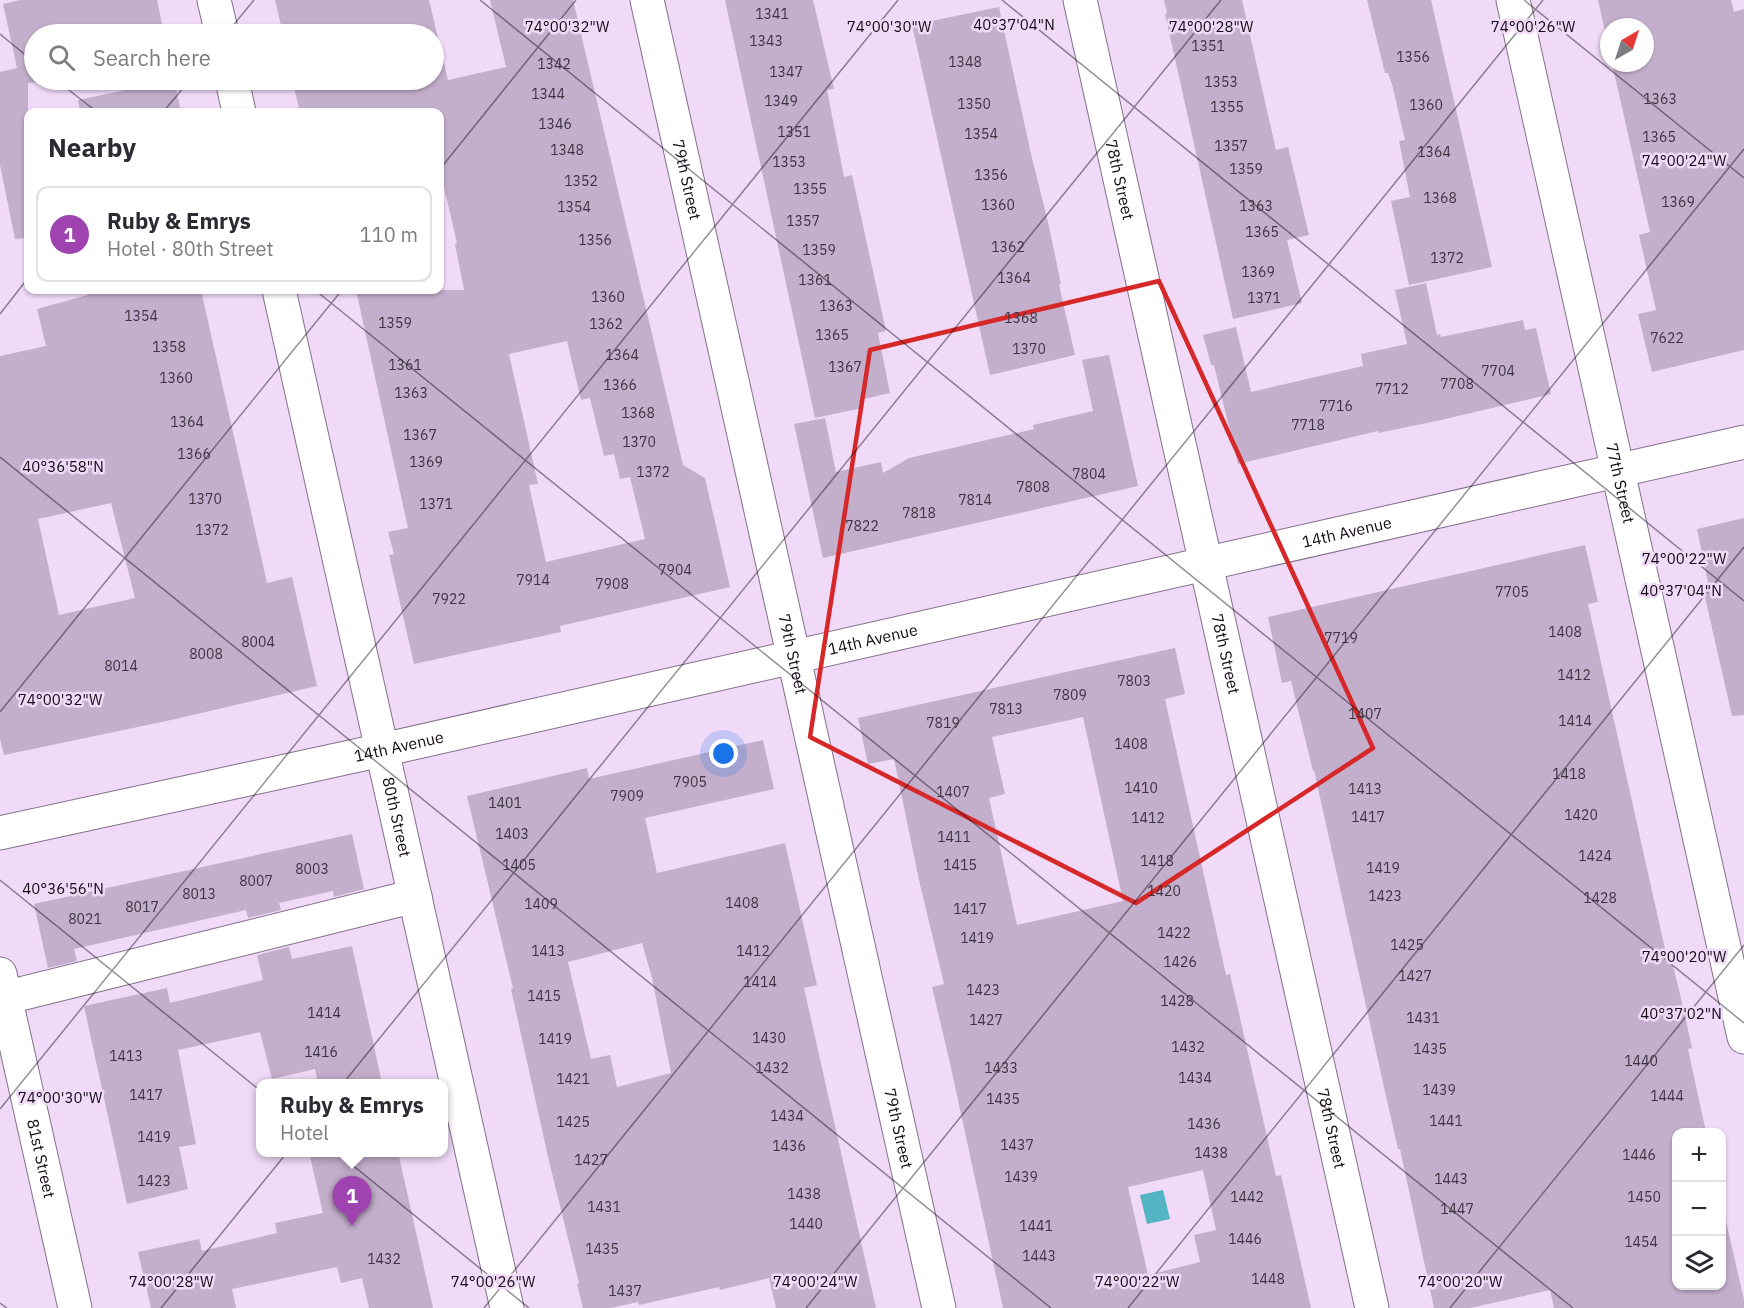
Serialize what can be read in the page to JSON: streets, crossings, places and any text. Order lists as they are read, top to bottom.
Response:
{
  "streets": {
    "street": [
      "79th Street",
      "78th Street",
      "77th Street",
      "14th Avenue",
      "80th Street",
      "81st Street"
    ]
  },
  "crossings": [
    ["79th Street", "14th Avenue"],
    ["78th Street", "14th Avenue"],
    ["77th Street", "14th Avenue"],
    ["14th Avenue", "80th Street"]
  ],
  "house_numbers": [
    "1341",
    "1343",
    "1351",
    "1356",
    "1348",
    "1342",
    "1347",
    "1353",
    "1344",
    "1363",
    "1349",
    "1350",
    "1360",
    "1355",
    "1346",
    "1351",
    "1354",
    "1365",
    "1357",
    "1348",
    "1364",
    "1353",
    "1359",
    "1356",
    "1352",
    "1355",
    "1368",
    "1369",
    "1360",
    "1363",
    "1354",
    "1357",
    "1365",
    "1356",
    "1362",
    "1359",
    "1372",
    "1369",
    "1364",
    "1361",
    "1360",
    "1371",
    "1363",
    "1354",
    "1368",
    "1359",
    "1362",
    "1365",
    "7622",
    "1358",
    "1370",
    "1364",
    "1361",
    "1367",
    "7704",
    "1360",
    "7708",
    "1366",
    "7712",
    "1363",
    "7716",
    "1368",
    "1364",
    "7718",
    "1367",
    "1370",
    "1366",
    "1369",
    "1372",
    "7804",
    "7808",
    "1370",
    "7814",
    "1371",
    "7818",
    "7822",
    "1372",
    "7904",
    "7914",
    "7908",
    "7705",
    "7922",
    "1408",
    "7719",
    "8004",
    "8008",
    "8014",
    "1412",
    "7803",
    "7809",
    "7813",
    "1407",
    "1414",
    "7819",
    "1408",
    "1418",
    "7905",
    "1410",
    "1413",
    "1407",
    "7909",
    "1401",
    "1420",
    "1417",
    "1412",
    "1403",
    "1411",
    "1424",
    "1418",
    "1405",
    "1415",
    "1419",
    "8003",
    "8007",
    "1420",
    "8013",
    "1423",
    "1428",
    "1408",
    "1409",
    "8017",
    "1417",
    "8021",
    "1422",
    "1419",
    "1425",
    "1413",
    "1412",
    "1426",
    "1427",
    "1414",
    "1423",
    "1415",
    "1428",
    "1414",
    "1431",
    "1427",
    "1430",
    "1419",
    "1432",
    "1435",
    "1416",
    "1413",
    "1440",
    "1432",
    "1433",
    "1434",
    "1421",
    "1439",
    "1417",
    "1444",
    "1435",
    "1434",
    "1441",
    "1425",
    "1436",
    "1419",
    "1437",
    "1436",
    "1438",
    "1446",
    "1427",
    "1439",
    "1443",
    "1423",
    "1438",
    "1442",
    "1450",
    "1431",
    "1447",
    "1440",
    "1441",
    "1446",
    "1454",
    "1435",
    "1443",
    "1432",
    "1448",
    "1437"
  ],
  "north": "top right",
  "page": {
    "search": "Search here",
    "heading": "Nearby",
    "list": [
      {
        "mark": "1",
        "name": "Ruby & Emrys",
        "note": "Hotel · 80th Street",
        "value": "110 m"
      }
    ],
    "popup": ["Ruby & Emrys", "Hotel"],
    "map_buttons": ["+", "−"],
    "pins": "1"
  },
  "coordinates": [
    "40°37'04\"N",
    "74°00'30\"W",
    "74°00'28\"W",
    "74°00'26\"W",
    "74°00'32\"W",
    "74°00'24\"W",
    "40°36'58\"N",
    "74°00'22\"W",
    "40°36'56\"N",
    "74°00'20\"W",
    "40°37'02\"N"
  ]
}
